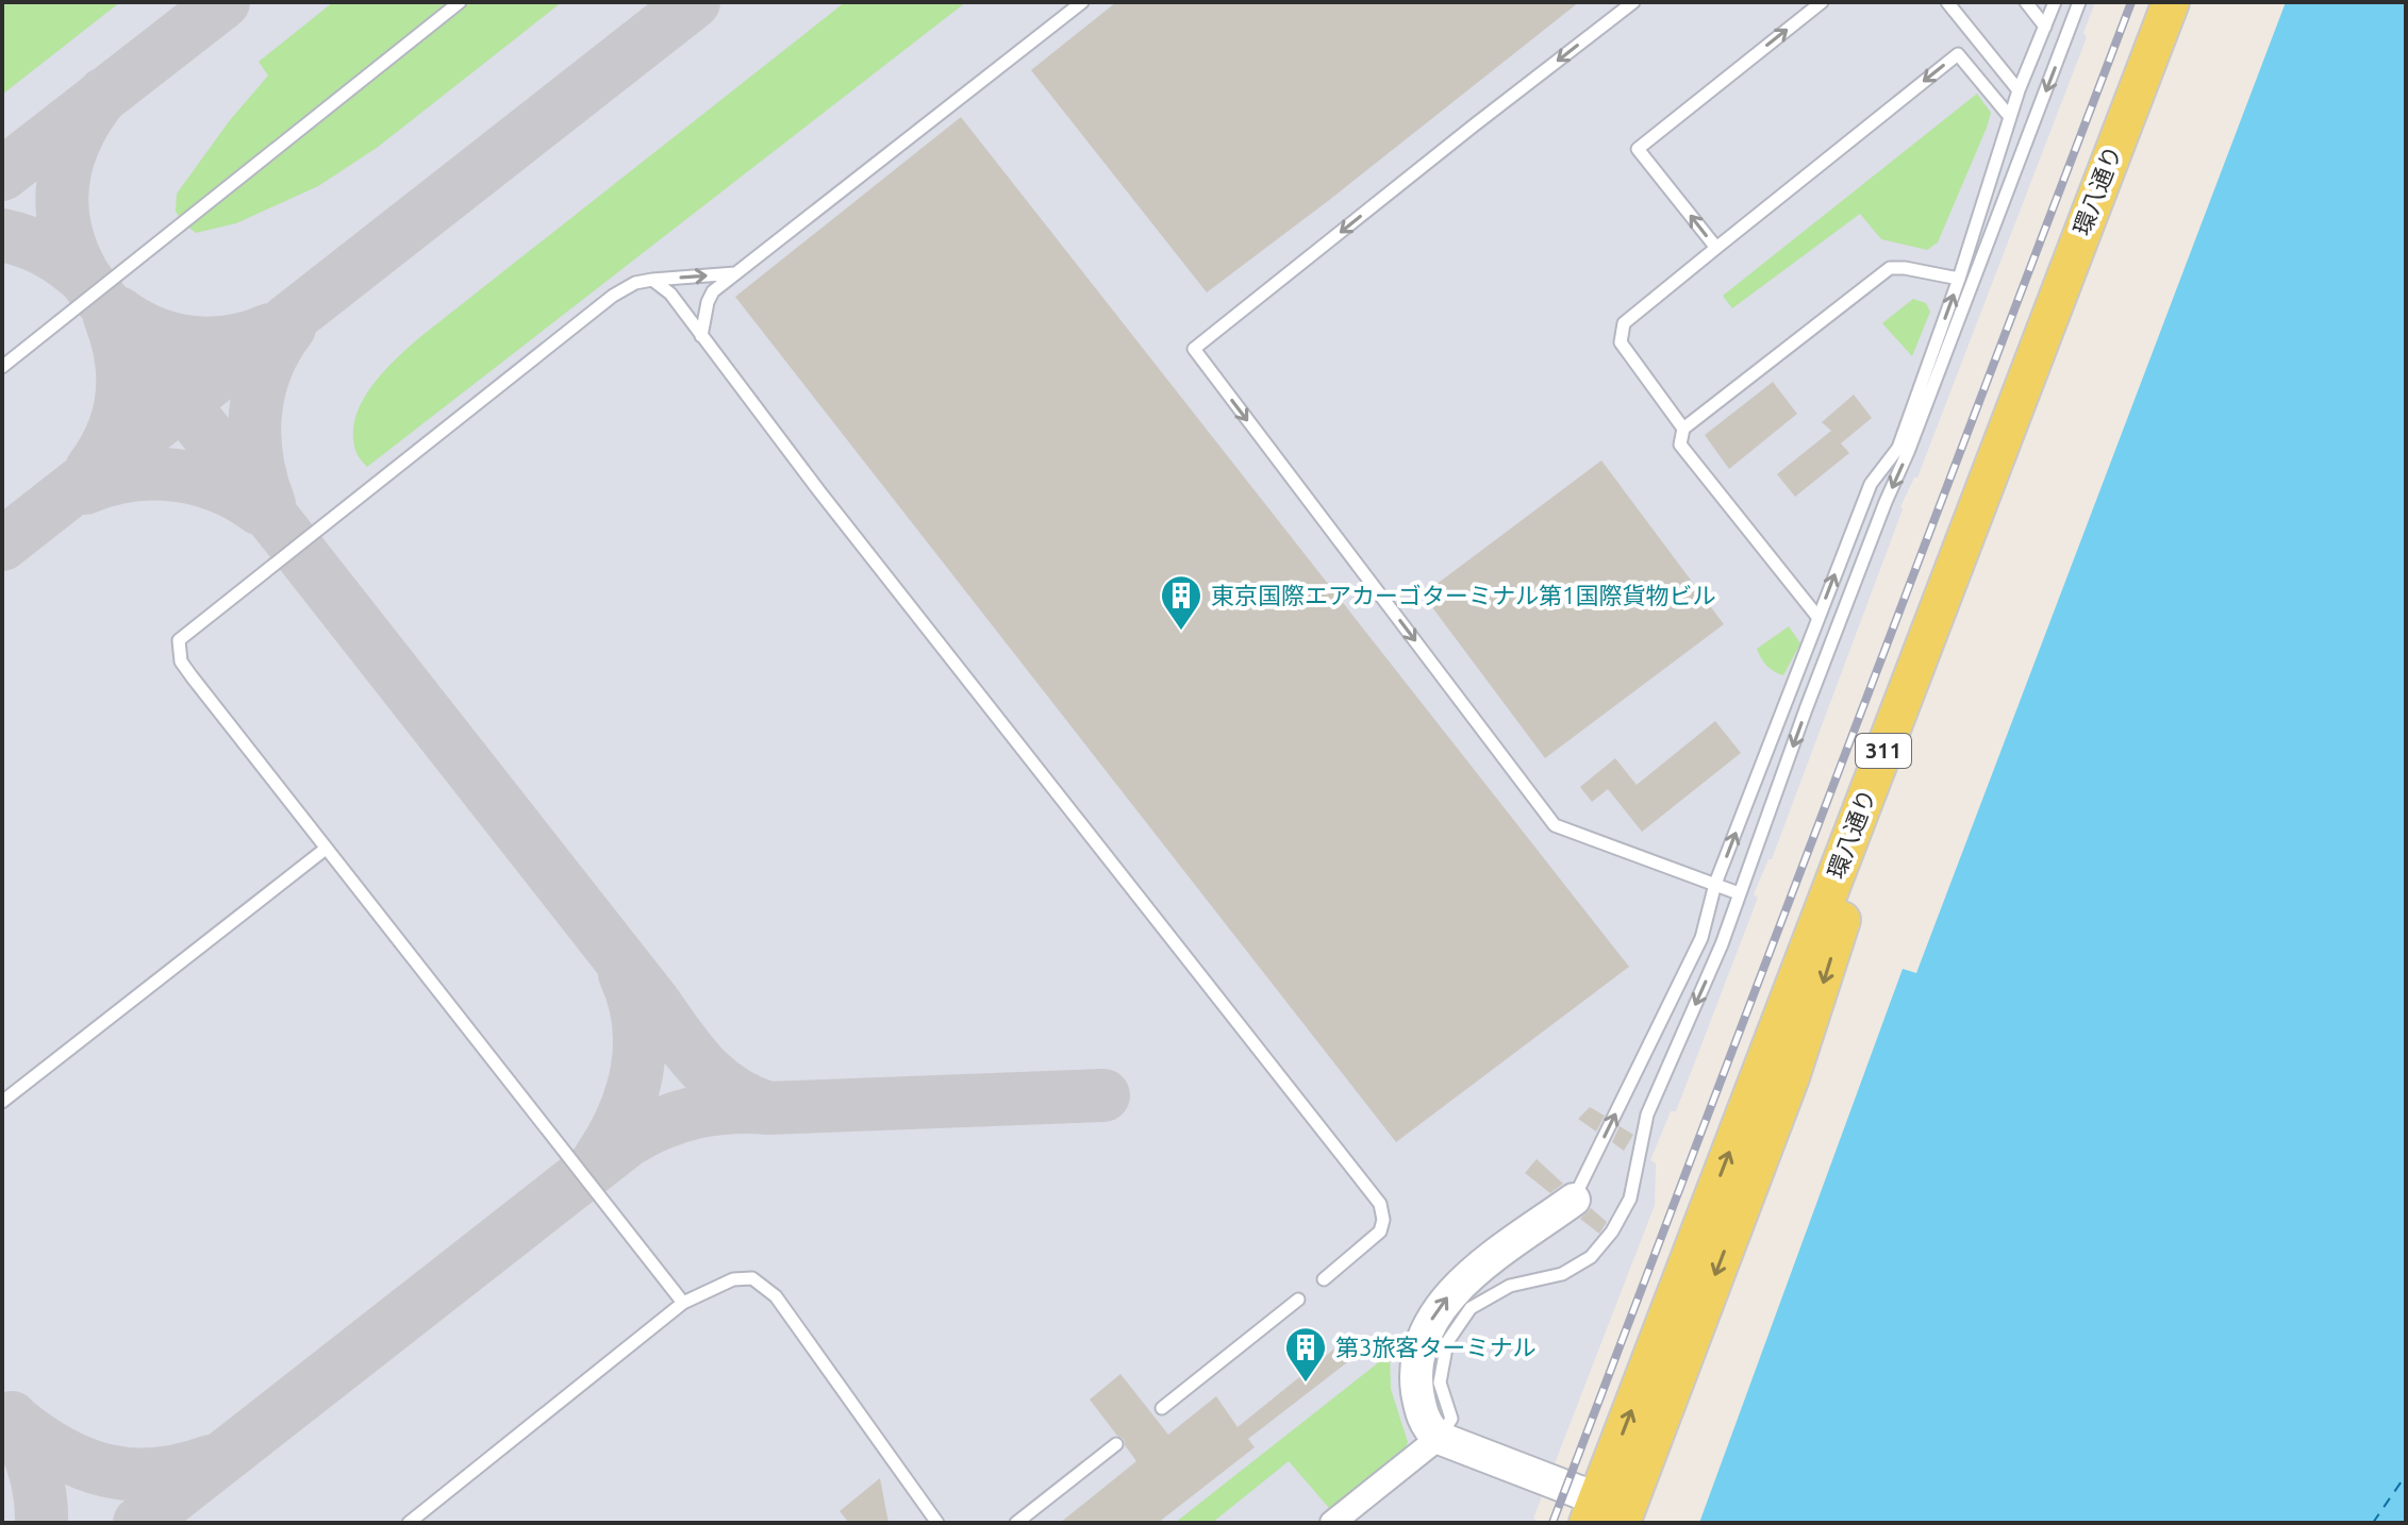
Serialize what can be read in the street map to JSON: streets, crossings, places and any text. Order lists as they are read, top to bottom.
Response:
{
  "streets": {
    "main road": ["環八通り", "311"]
  },
  "places": {
    "building": ["東京国際エアカーゴターミナル第1国際貨物ビル", "第3旅客ターミナル"]
  }
}
